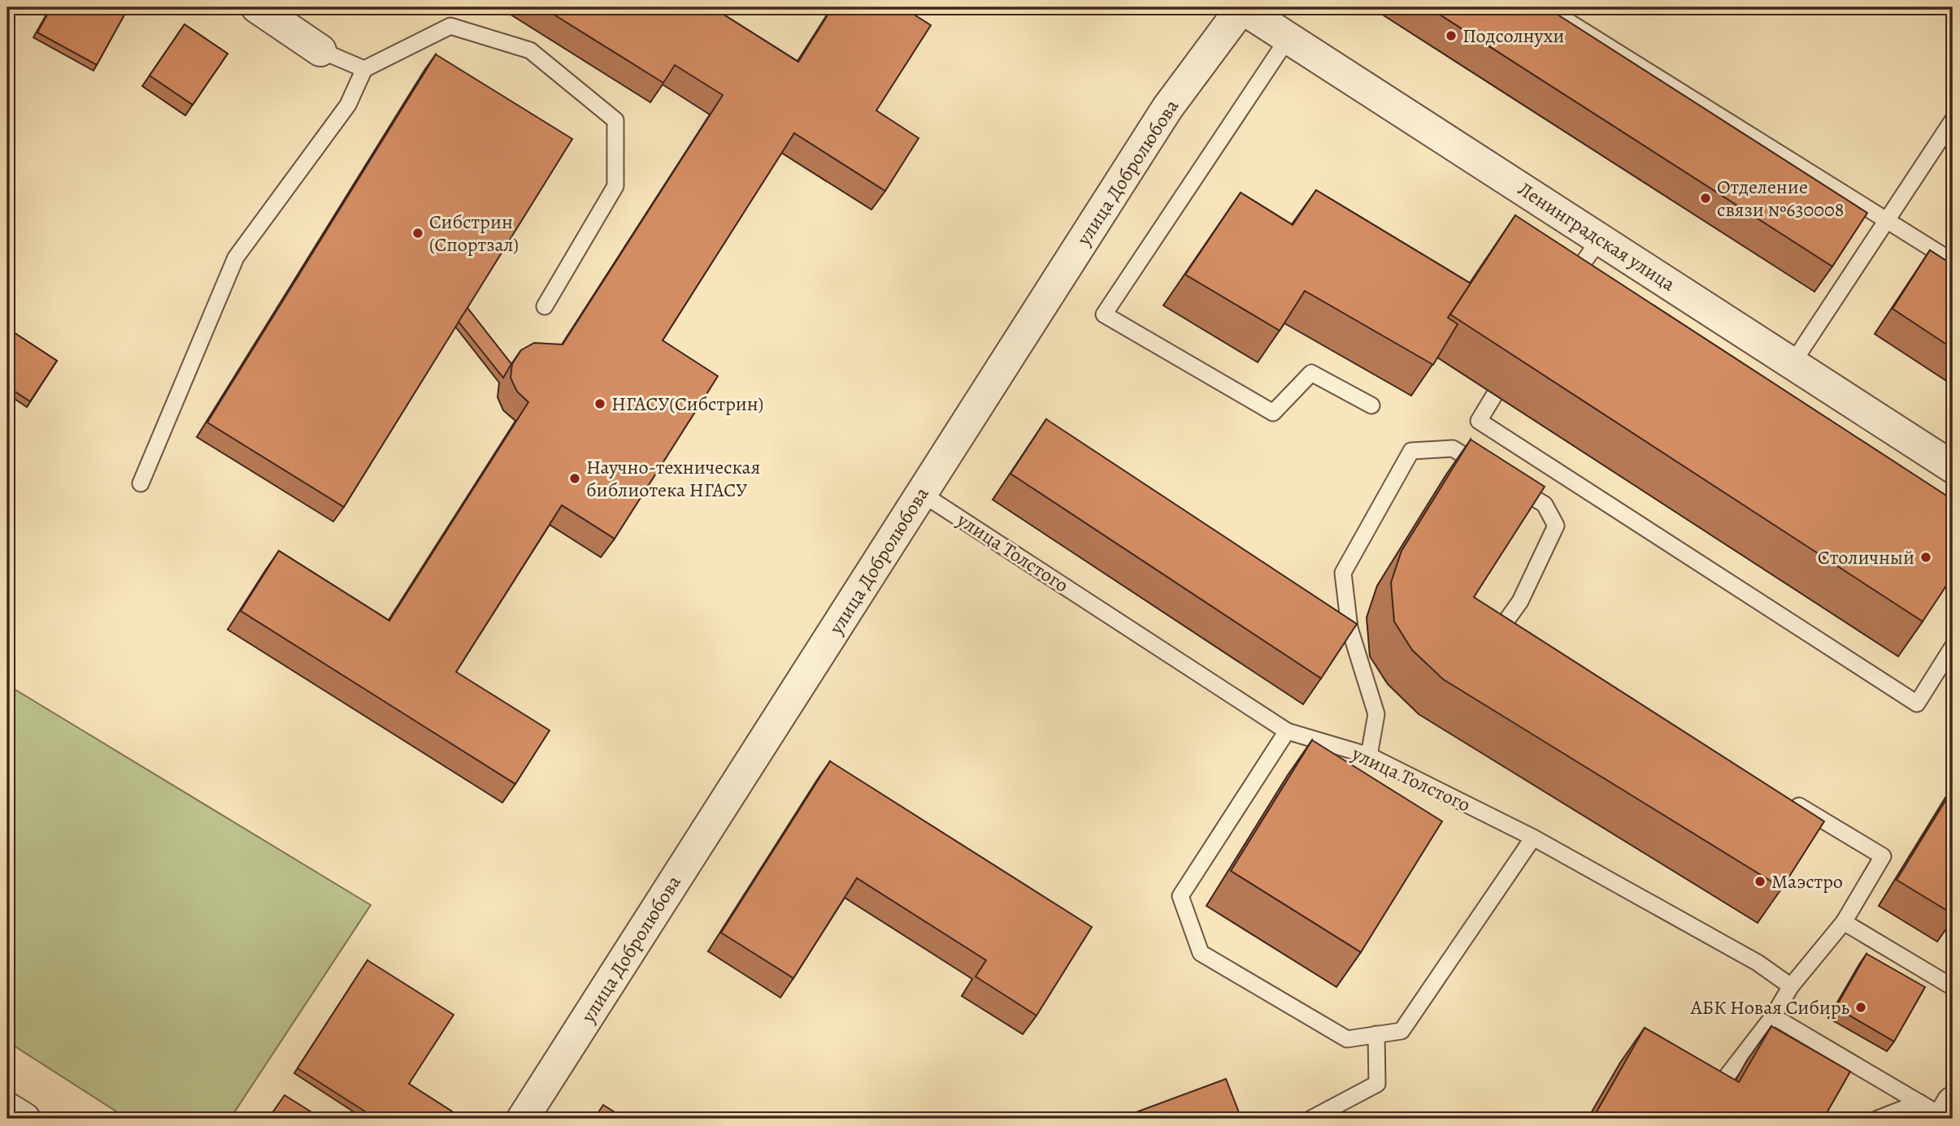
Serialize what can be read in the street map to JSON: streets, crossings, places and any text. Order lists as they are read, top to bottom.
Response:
{
  "streets": {
    "street": ["улица Добролюбова", "Ленинградская улица"],
    "lane": ["улица Толстого"]
  },
  "crossings": [
    ["улица Добролюбова", "Ленинградская улица"],
    ["улица Добролюбова", "улица Толстого"]
  ],
  "places": [
    "Подсолнухи",
    "Отделение связи №630008",
    "Сибстрин (Спортзал)",
    "НГАСУ(Сибстрин)",
    "Научно-техническая библиотека НГАСУ",
    "Столичный",
    "Маэстро",
    "АБК Новая Сибирь"
  ]
}
